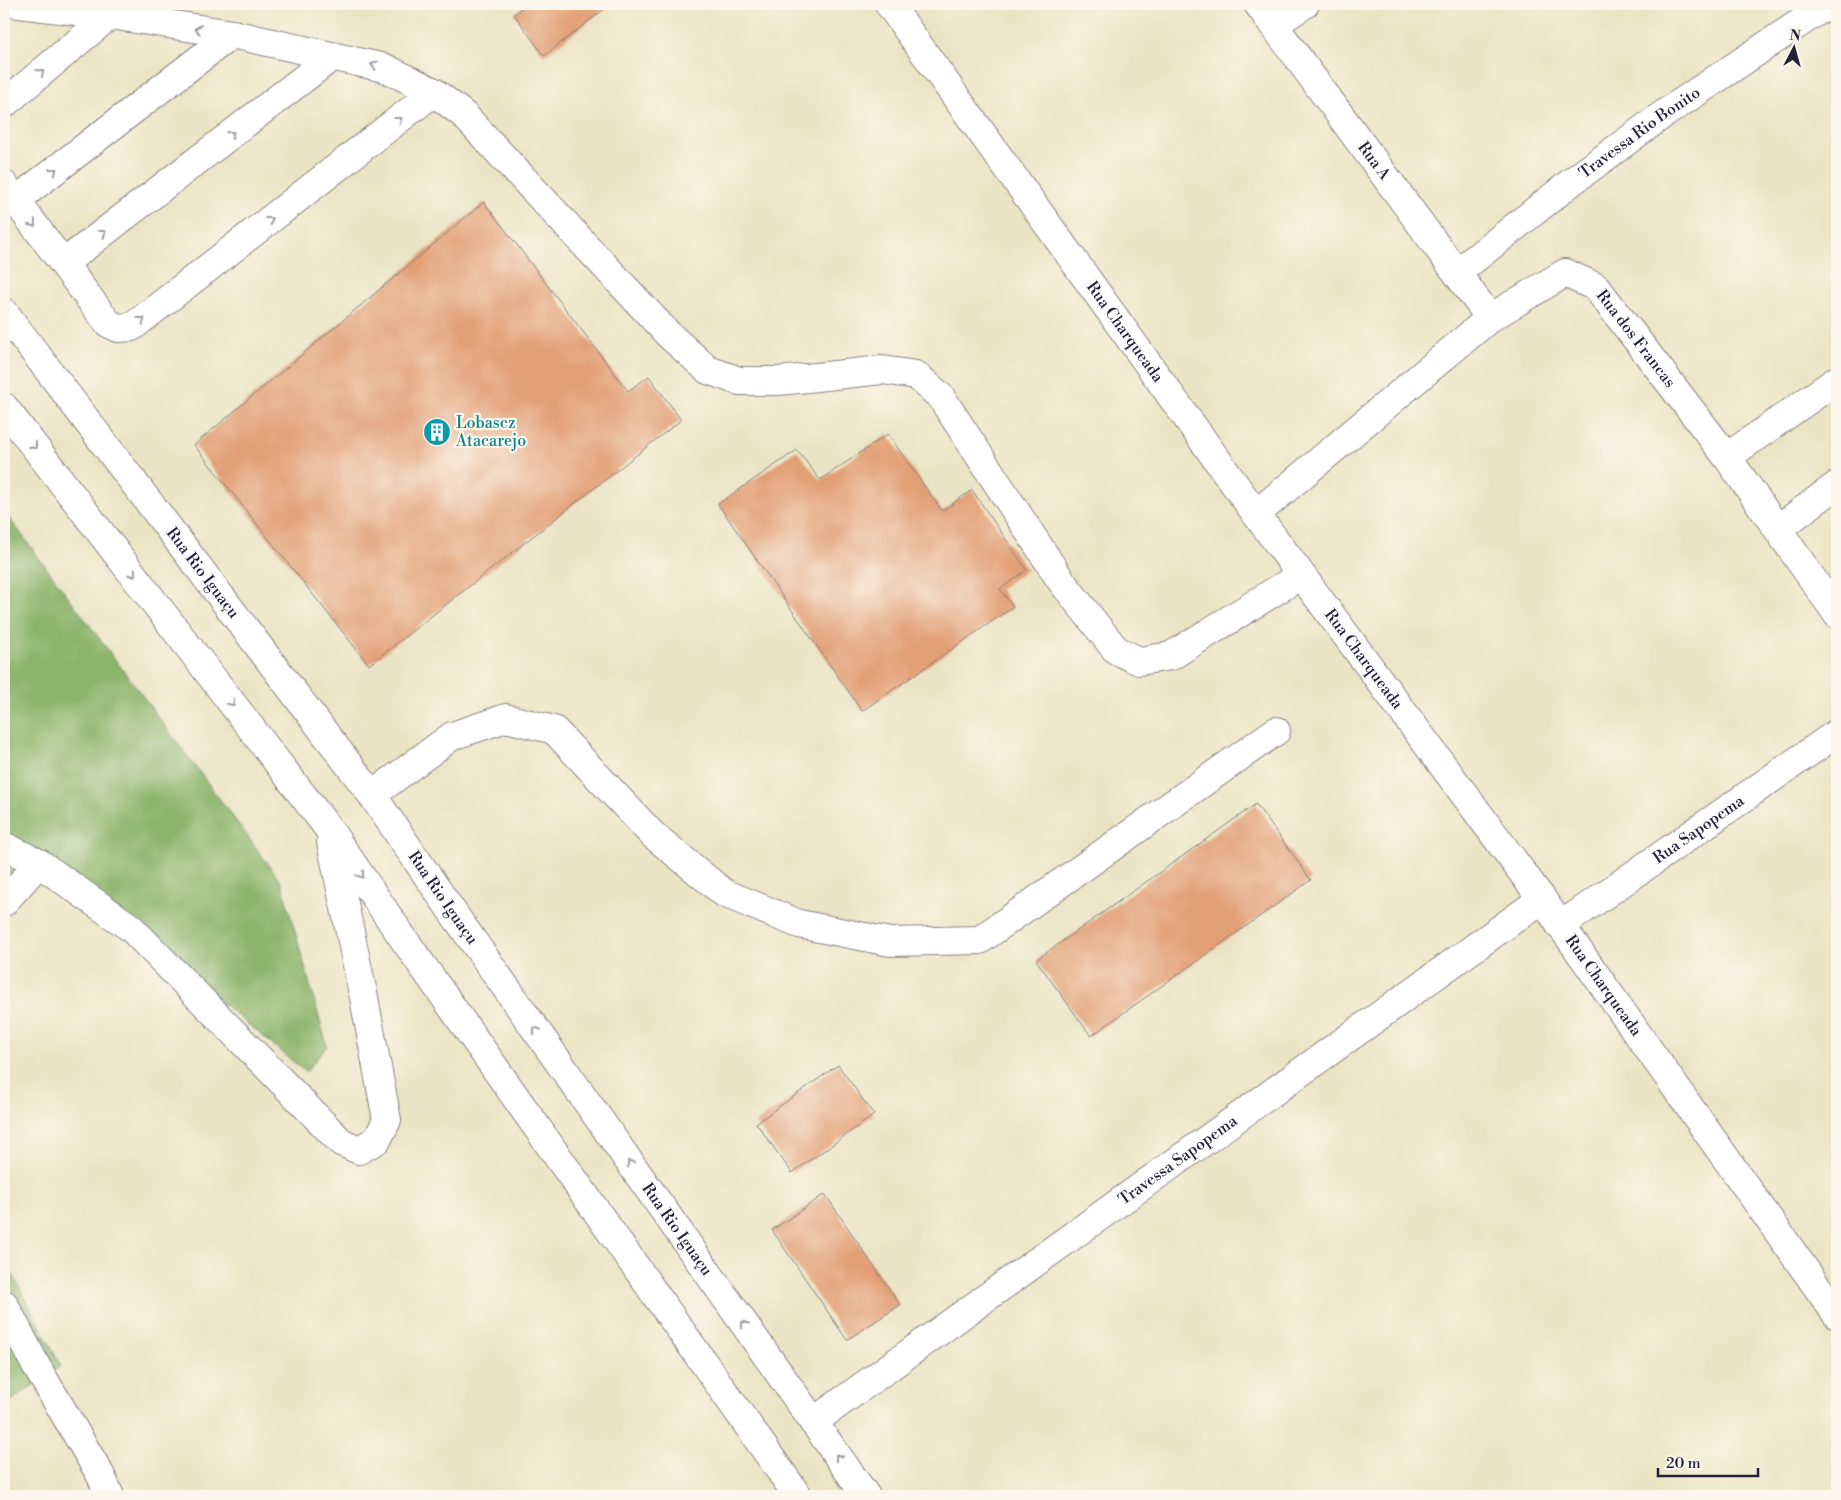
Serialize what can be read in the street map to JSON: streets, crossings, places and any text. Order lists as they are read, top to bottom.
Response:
{
  "streets": {
    "street": [
      "Travessa Rio Bonito",
      "Rua A",
      "Rua Charqueada",
      "Rua dos Francas",
      "Rua Rio Iguaçu",
      "Rua Sapopema",
      "Travessa Sapopema"
    ]
  },
  "crossings": [
    ["Travessa Rio Bonito", "Rua A"],
    ["Rua A", "Rua dos Francas"],
    ["Rua Charqueada", "Rua dos Francas"],
    ["Rua Charqueada", "Rua Sapopema"],
    ["Rua Charqueada", "Travessa Sapopema"],
    ["Rua Rio Iguaçu", "Travessa Sapopema"]
  ],
  "places": {
    "building": ["Lobascz Atacarejo"]
  },
  "scale_bar": "20 m",
  "north": "top"
}
